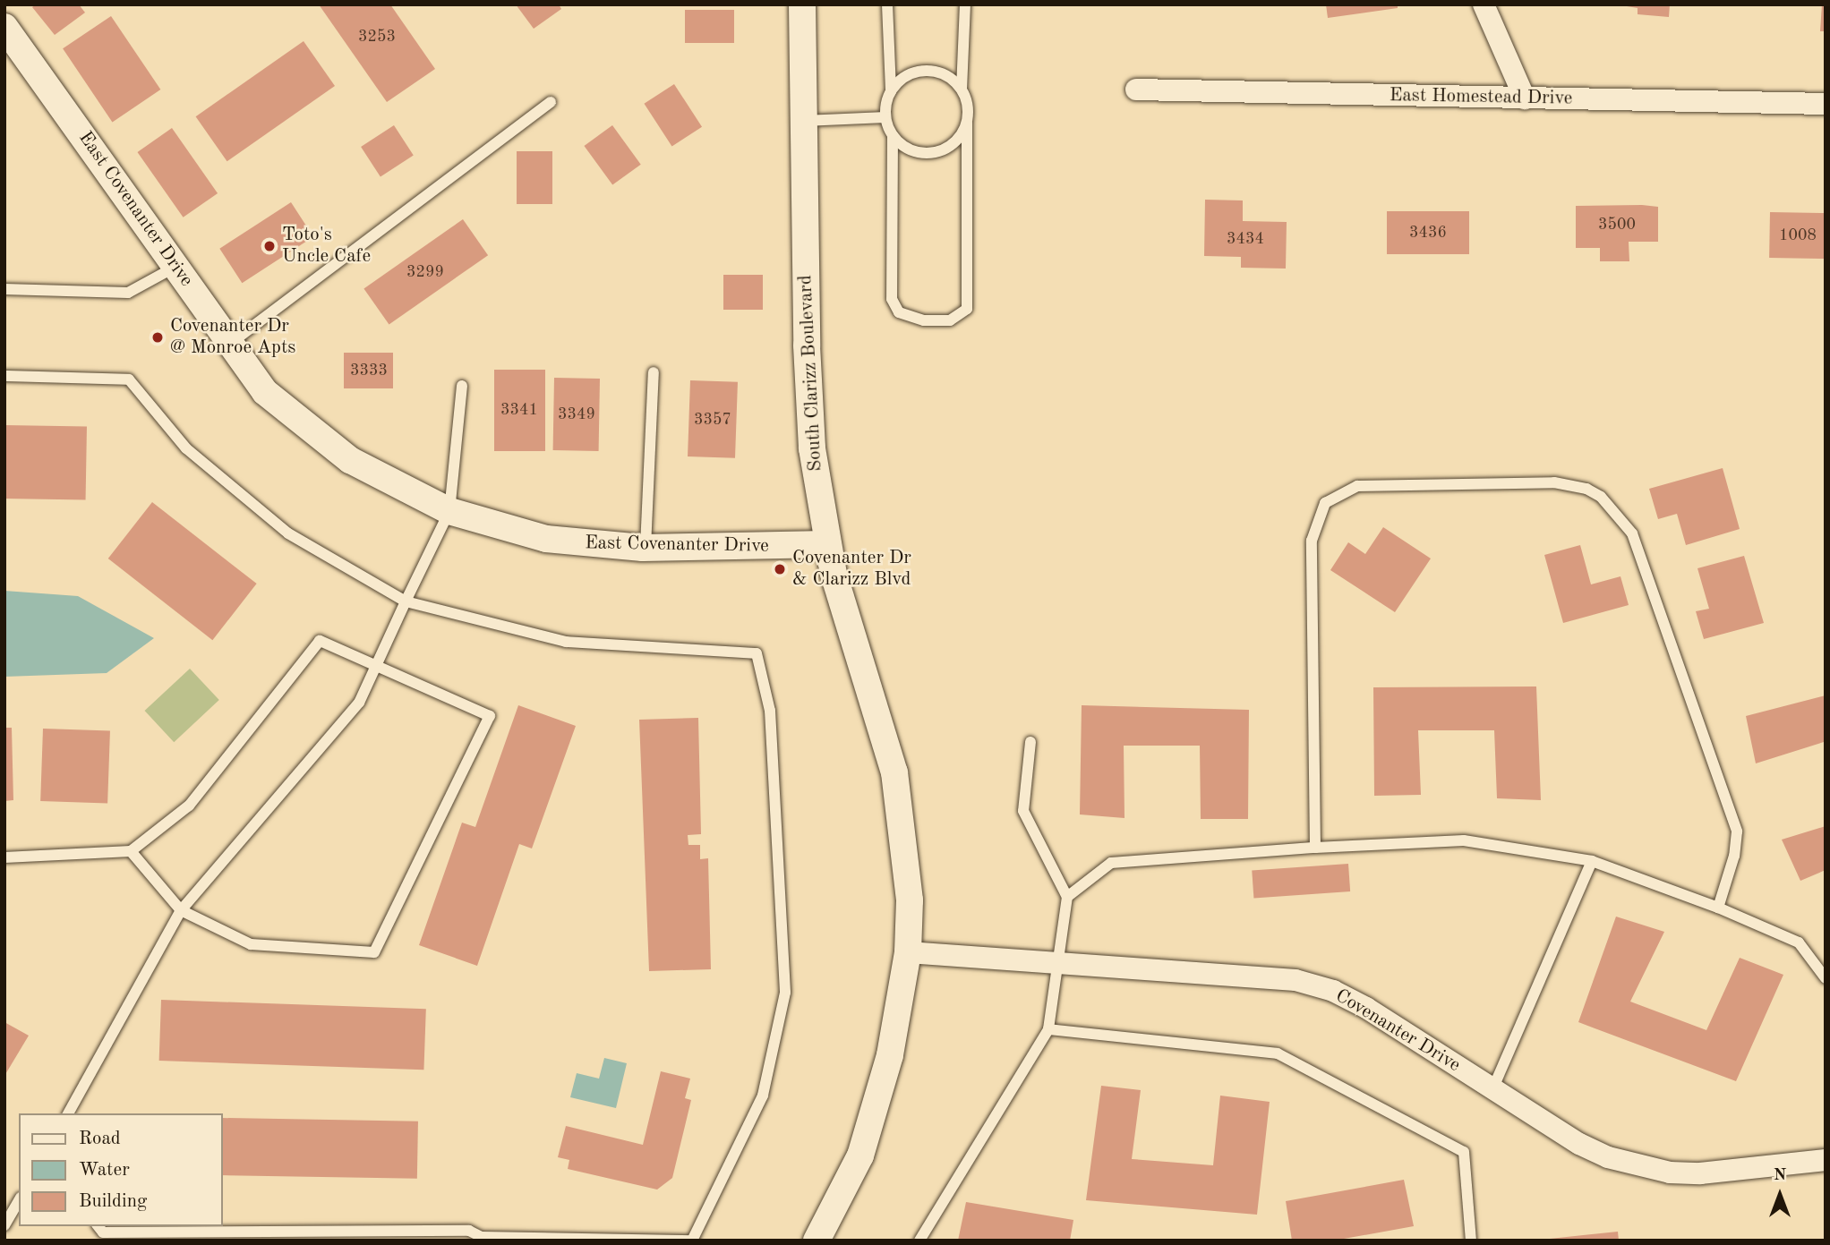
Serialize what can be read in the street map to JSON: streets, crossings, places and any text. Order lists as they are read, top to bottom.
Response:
{
  "streets": {
    "street": [
      "East Homestead Drive",
      "East Covenanter Drive",
      "South Clarizz Boulevard",
      "Covenanter Drive"
    ]
  },
  "crossings": [
    ["East Covenanter Drive", "South Clarizz Boulevard"],
    ["South Clarizz Boulevard", "Covenanter Drive"]
  ],
  "places": ["Toto's Uncle Cafe", "Covenanter Dr @ Monroe Apts", "Covenanter Dr & Clarizz Blvd"],
  "house_numbers": [
    "3253",
    "3500",
    "3436",
    "1008",
    "3434",
    "3299",
    "3333",
    "3341",
    "3349",
    "3357"
  ],
  "legend": ["Road", "Water", "Building"],
  "north": "top"
}
